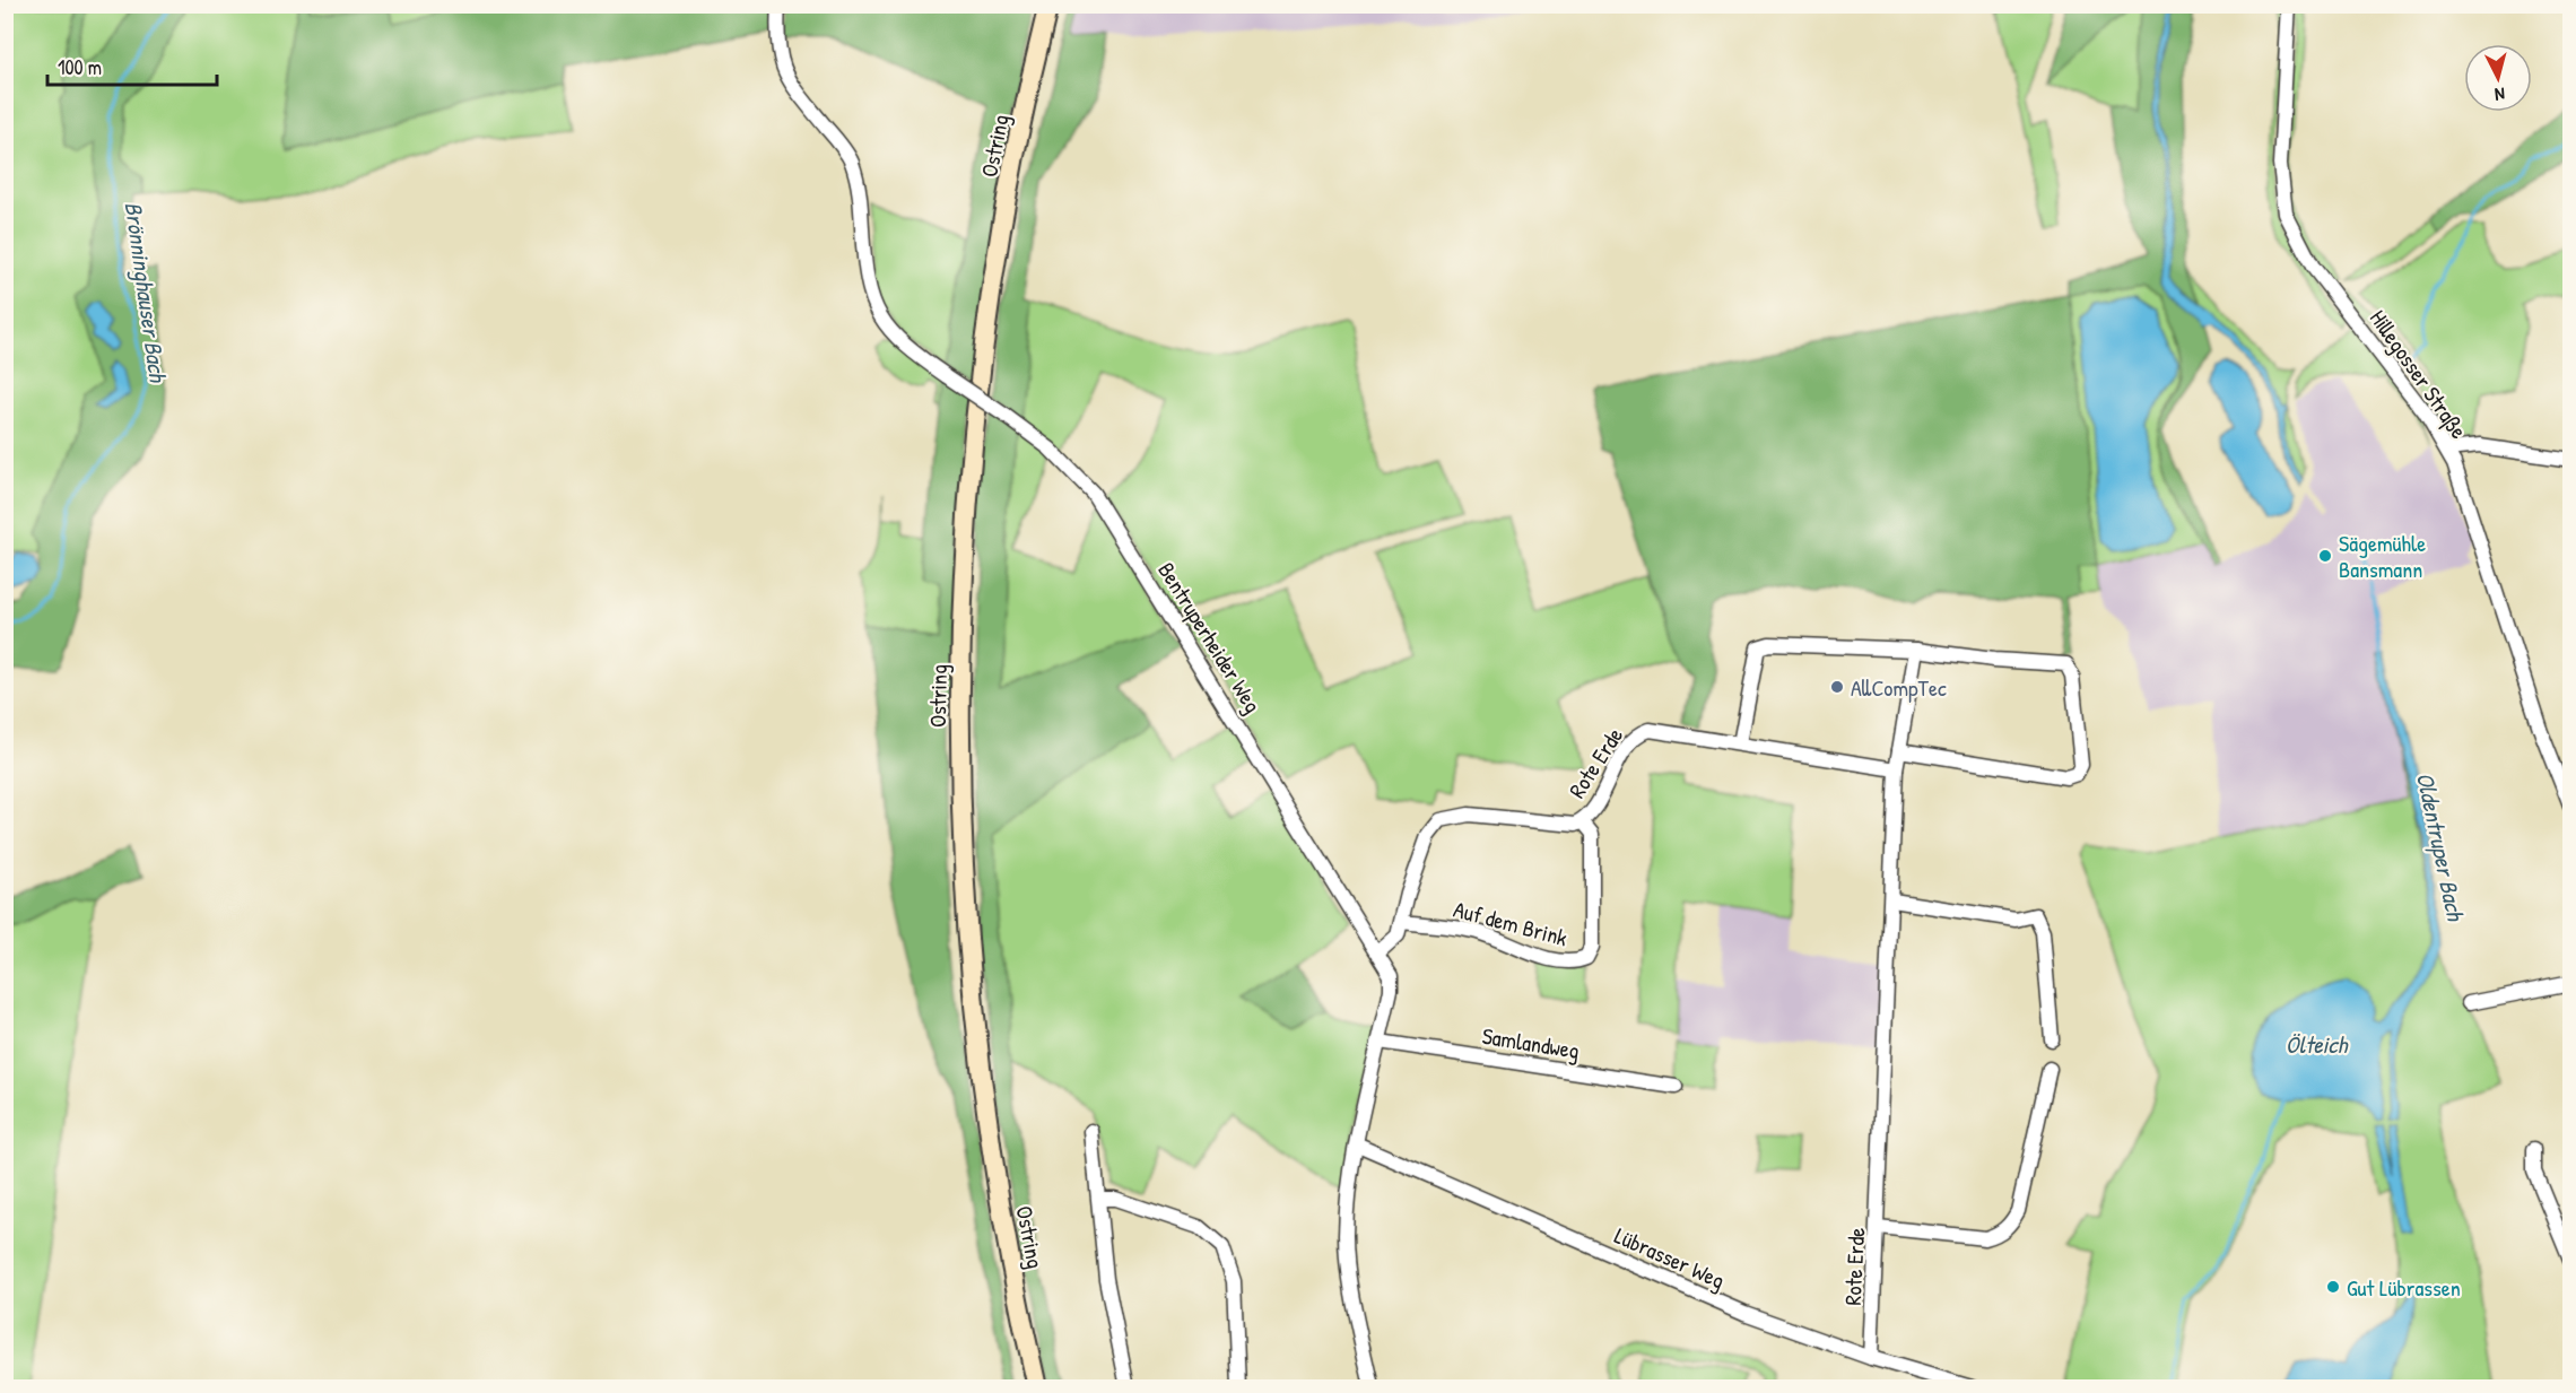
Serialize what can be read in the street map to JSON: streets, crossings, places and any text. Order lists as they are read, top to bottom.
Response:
{
  "streets": {
    "main road": ["Ostring"],
    "street": [
      "Hillegosser Straße",
      "Bentruperheider Weg",
      "Rote Erde",
      "Auf dem Brink",
      "Samlandweg",
      "Lübrasser Weg"
    ]
  },
  "crossings": [
    ["Bentruperheider Weg", "Rote Erde"],
    ["Bentruperheider Weg", "Samlandweg"],
    ["Bentruperheider Weg", "Lübrasser Weg"],
    ["Rote Erde", "Auf dem Brink"],
    ["Rote Erde", "Lübrasser Weg"]
  ],
  "water": ["Brönninghauser Bach", "Oldentruper Bach", "Ölteich"],
  "places": ["Sägemühle Bansmann", "AllCompTec", "Gut Lübrassen"],
  "scale_bar": "100 m",
  "north": "bottom"
}
